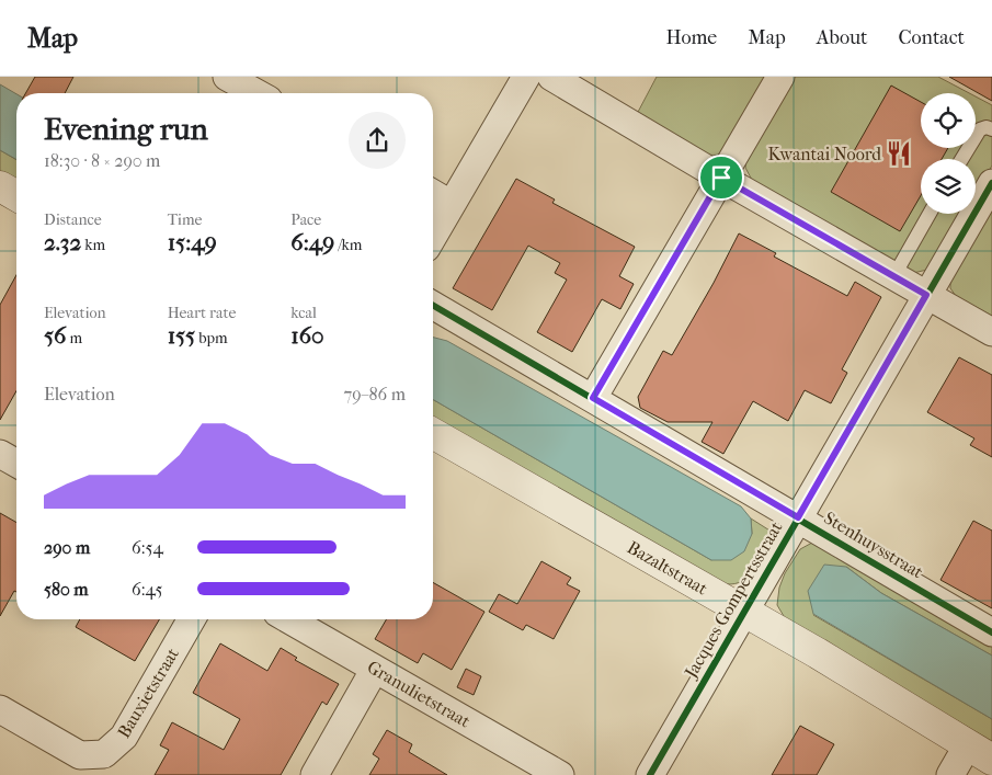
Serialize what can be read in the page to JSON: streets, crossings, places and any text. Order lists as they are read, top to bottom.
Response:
{
  "streets": {
    "street": [
      "Stenhuysstraat",
      "Bazaltstraat",
      "Jacques Gompertsstraat",
      "Bauxietstraat",
      "Granulietstraat"
    ]
  },
  "crossings": [
    ["Stenhuysstraat", "Jacques Gompertsstraat"],
    ["Bazaltstraat", "Jacques Gompertsstraat"]
  ],
  "places": {
    "restaurant": ["Kwantai Noord"]
  },
  "page": {
    "header": "Map",
    "nav": [
      "Home",
      "Map",
      "About",
      "Contact"
    ],
    "heading": ["Evening run", "18:30 · 8 × 290 m"],
    "stats": [
      ["Distance", "2.32 km"],
      ["Time", "15:49"],
      ["Pace", "6:49 /km"],
      ["Elevation", "56 m"],
      ["Heart rate", "155 bpm"],
      ["kcal", "160"]
    ],
    "chart": ["Elevation", "79–86 m"],
    "list": [
      {
        "name": "290 m",
        "note": "6:54"
      },
      {
        "name": "580 m",
        "note": "6:45"
      }
    ]
  }
}
